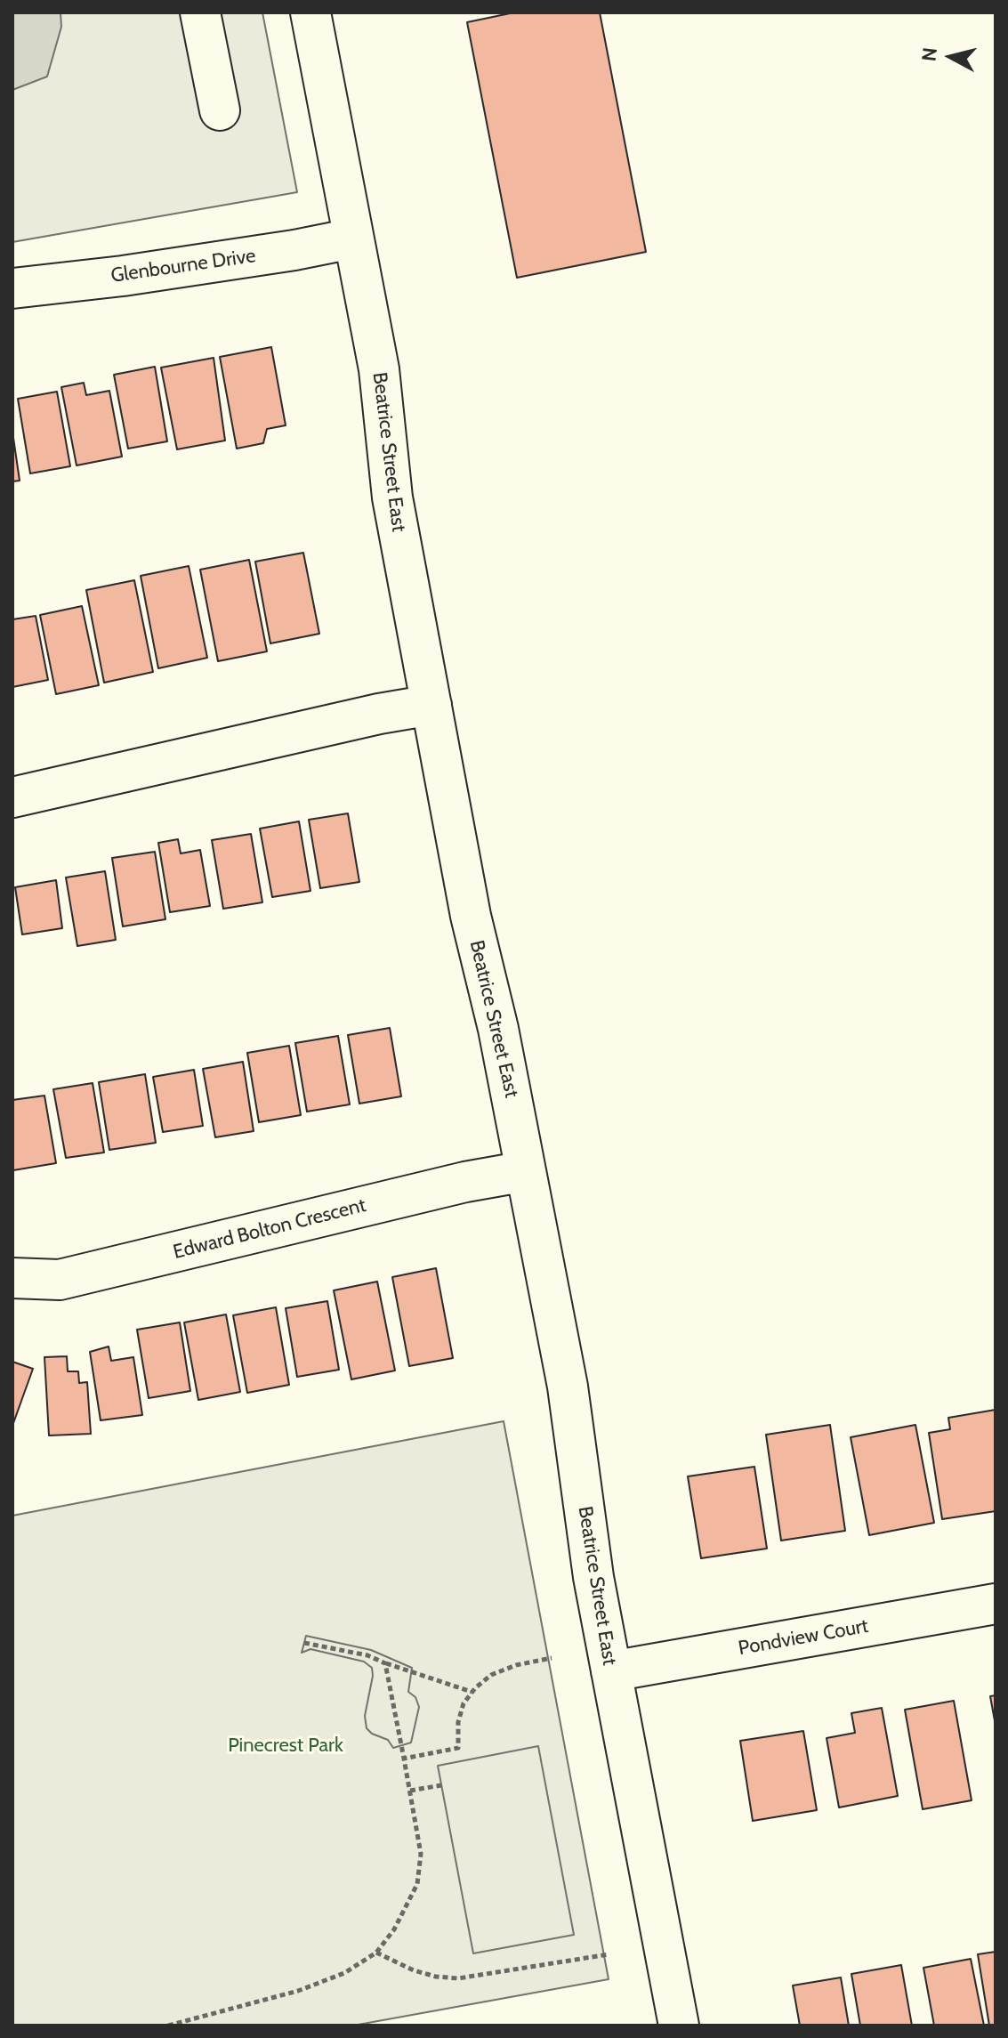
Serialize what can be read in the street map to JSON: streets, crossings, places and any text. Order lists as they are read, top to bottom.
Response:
{
  "streets": {
    "street": [
      "Glenbourne Drive",
      "Beatrice Street East",
      "Edward Bolton Crescent",
      "Pondview Court"
    ]
  },
  "crossings": [
    ["Glenbourne Drive", "Beatrice Street East"],
    ["Beatrice Street East", "Edward Bolton Crescent"],
    ["Beatrice Street East", "Pondview Court"]
  ],
  "parks": ["Pinecrest Park"],
  "north": "left"
}
